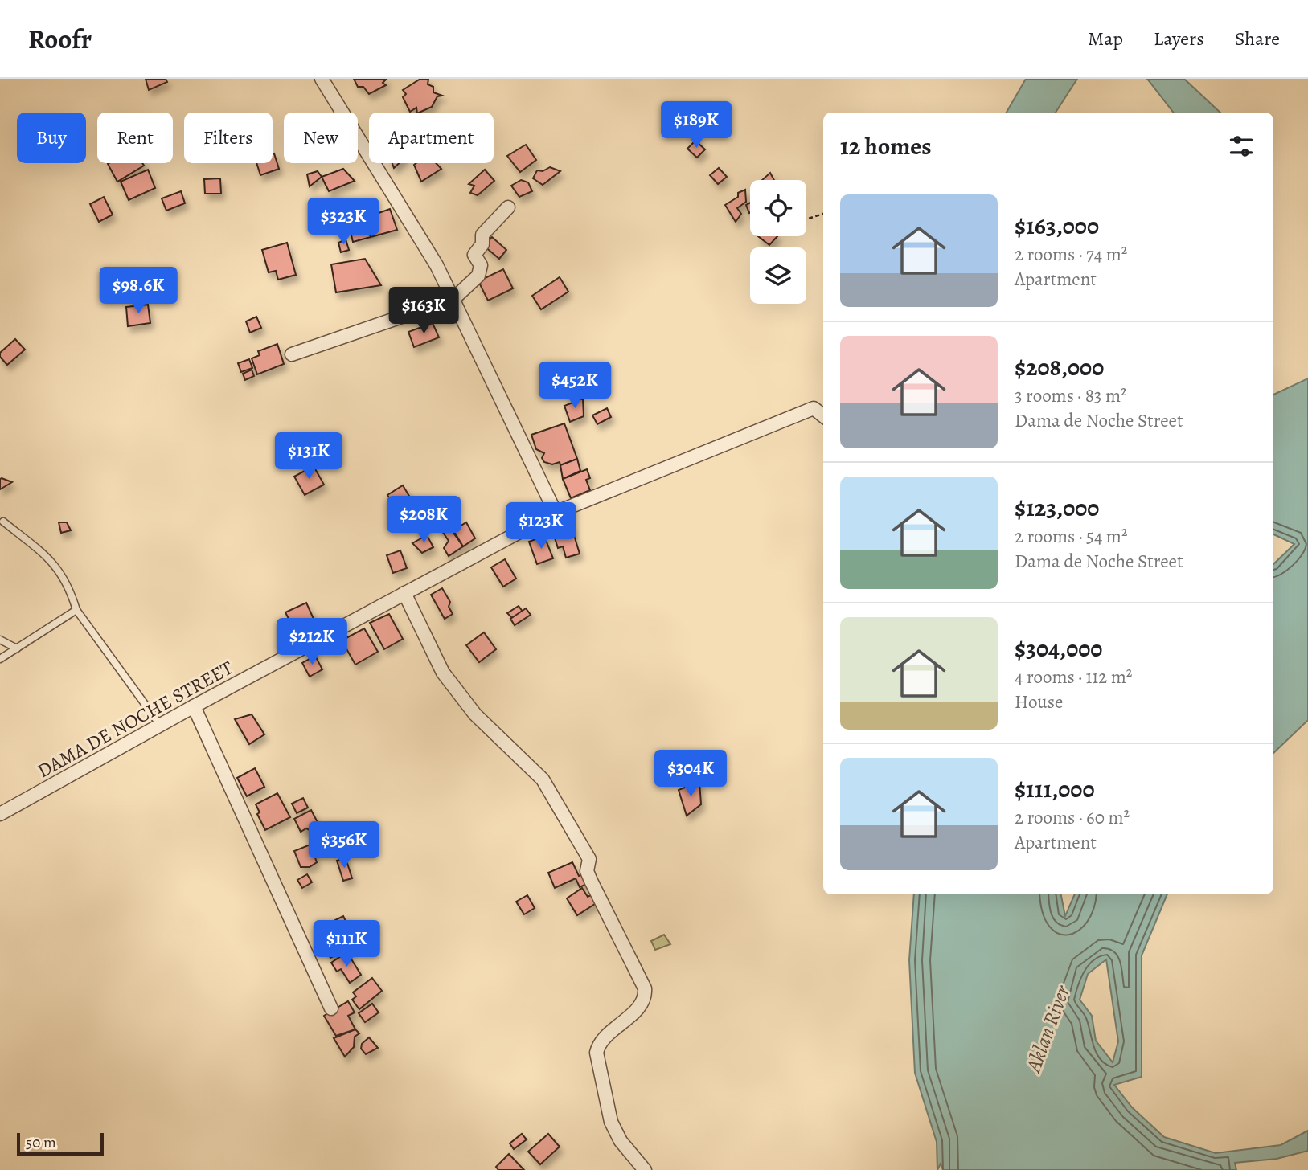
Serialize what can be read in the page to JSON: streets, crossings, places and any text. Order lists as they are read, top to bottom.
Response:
{
  "streets": {
    "street": ["DAMA DE NOCHE STREET"]
  },
  "water": ["Aklan River"],
  "scale_bar": "50 m",
  "page": {
    "header": "Roofr",
    "nav": ["Map", "Layers", "Share"],
    "price": [
      "$189K",
      "$323K",
      "$98.6K",
      "$163K",
      "$452K",
      "$131K",
      "$208K",
      "$123K",
      "$212K",
      "$304K",
      "$356K",
      "$111K"
    ],
    "chip": [
      "Buy",
      "Rent",
      "Filters",
      "New",
      "Apartment"
    ],
    "heading": "12 homes",
    "list": [
      {
        "name": "$163,000",
        "note": "2 rooms · 74 m² · Apartment"
      },
      {
        "name": "$208,000",
        "note": "3 rooms · 83 m² · Dama de Noche Street"
      },
      {
        "name": "$123,000",
        "note": "2 rooms · 54 m² · Dama de Noche Street"
      },
      {
        "name": "$304,000",
        "note": "4 rooms · 112 m² · House"
      },
      {
        "name": "$111,000",
        "note": "2 rooms · 60 m² · Apartment"
      }
    ],
    "scale": "50 m"
  }
}
